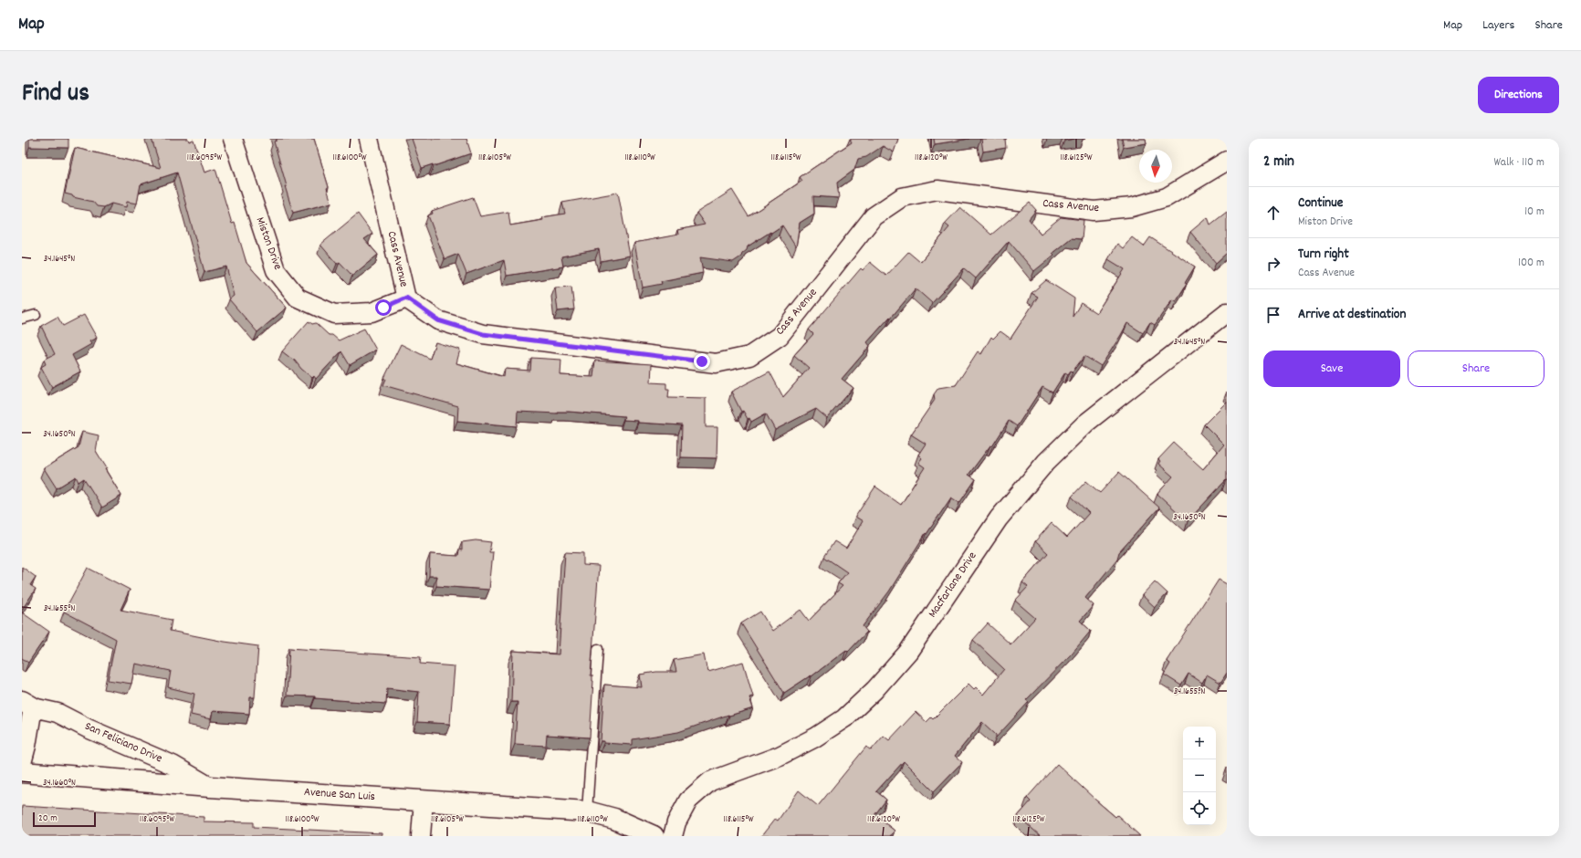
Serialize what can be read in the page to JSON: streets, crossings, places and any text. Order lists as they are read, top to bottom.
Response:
{
  "streets": {
    "street": [
      "Cass Avenue",
      "Miston Drive",
      "Macfarlane Drive",
      "San Feliciano Drive",
      "Avenue San Luis"
    ]
  },
  "crossings": [
    ["Cass Avenue", "Miston Drive"],
    ["San Feliciano Drive", "Avenue San Luis"]
  ],
  "scale_bar": "20 m",
  "north": "bottom",
  "page": {
    "header": "Map",
    "nav": ["Map", "Layers", "Share"],
    "title": "Find us",
    "buttons": [
      "Directions",
      ["Save", "Share"]
    ],
    "heading": ["2 min", "Walk · 110 m"],
    "list": [
      ["Continue", "Miston Drive", "10 m"],
      ["Turn right", "Cass Avenue", "100 m"],
      "Arrive at destination"
    ],
    "map_buttons": ["+", "−"],
    "scale": "20 m"
  },
  "coordinates": [
    "118.6095°W",
    "118.6100°W",
    "118.6110°W",
    "118.6115°W",
    "118.6120°W",
    "118.6105°W",
    "118.6125°W",
    "34.1645°N",
    "34.1650°N",
    "34.1655°N",
    "34.1660°N"
  ]
}
